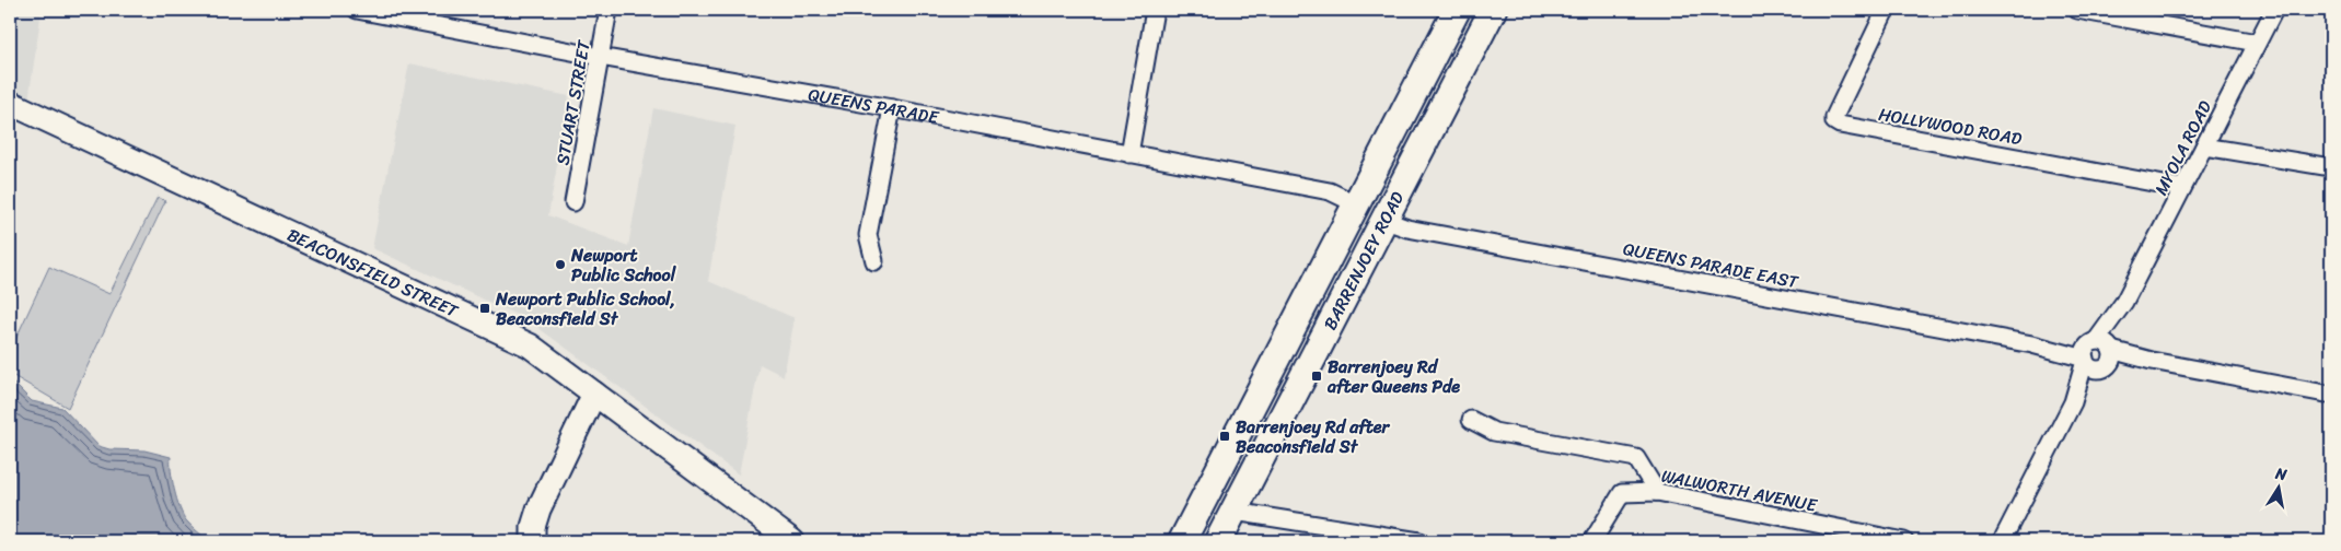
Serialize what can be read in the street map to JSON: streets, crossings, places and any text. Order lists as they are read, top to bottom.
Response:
{
  "streets": {
    "main road": ["QUEENS PARADE", "BARRENJOEY ROAD"],
    "street": [
      "STUART STREET",
      "HOLLYWOOD ROAD",
      "MYOLA ROAD",
      "QUEENS PARADE EAST",
      "BEACONSFIELD STREET",
      "WALWORTH AVENUE"
    ]
  },
  "crossings": [
    ["STUART STREET", "QUEENS PARADE"],
    ["QUEENS PARADE", "BARRENJOEY ROAD"],
    ["QUEENS PARADE", "QUEENS PARADE EAST"],
    ["HOLLYWOOD ROAD", "MYOLA ROAD"],
    ["MYOLA ROAD", "QUEENS PARADE EAST"],
    ["BARRENJOEY ROAD", "QUEENS PARADE EAST"]
  ],
  "places": {
    "other": ["Newport Public School"],
    "transit": ["Newport Public School, Beaconsfield St", "Barrenjoey Rd after Queens Pde", "Barrenjoey Rd after Beaconsfield St"]
  },
  "north": "top"
}
